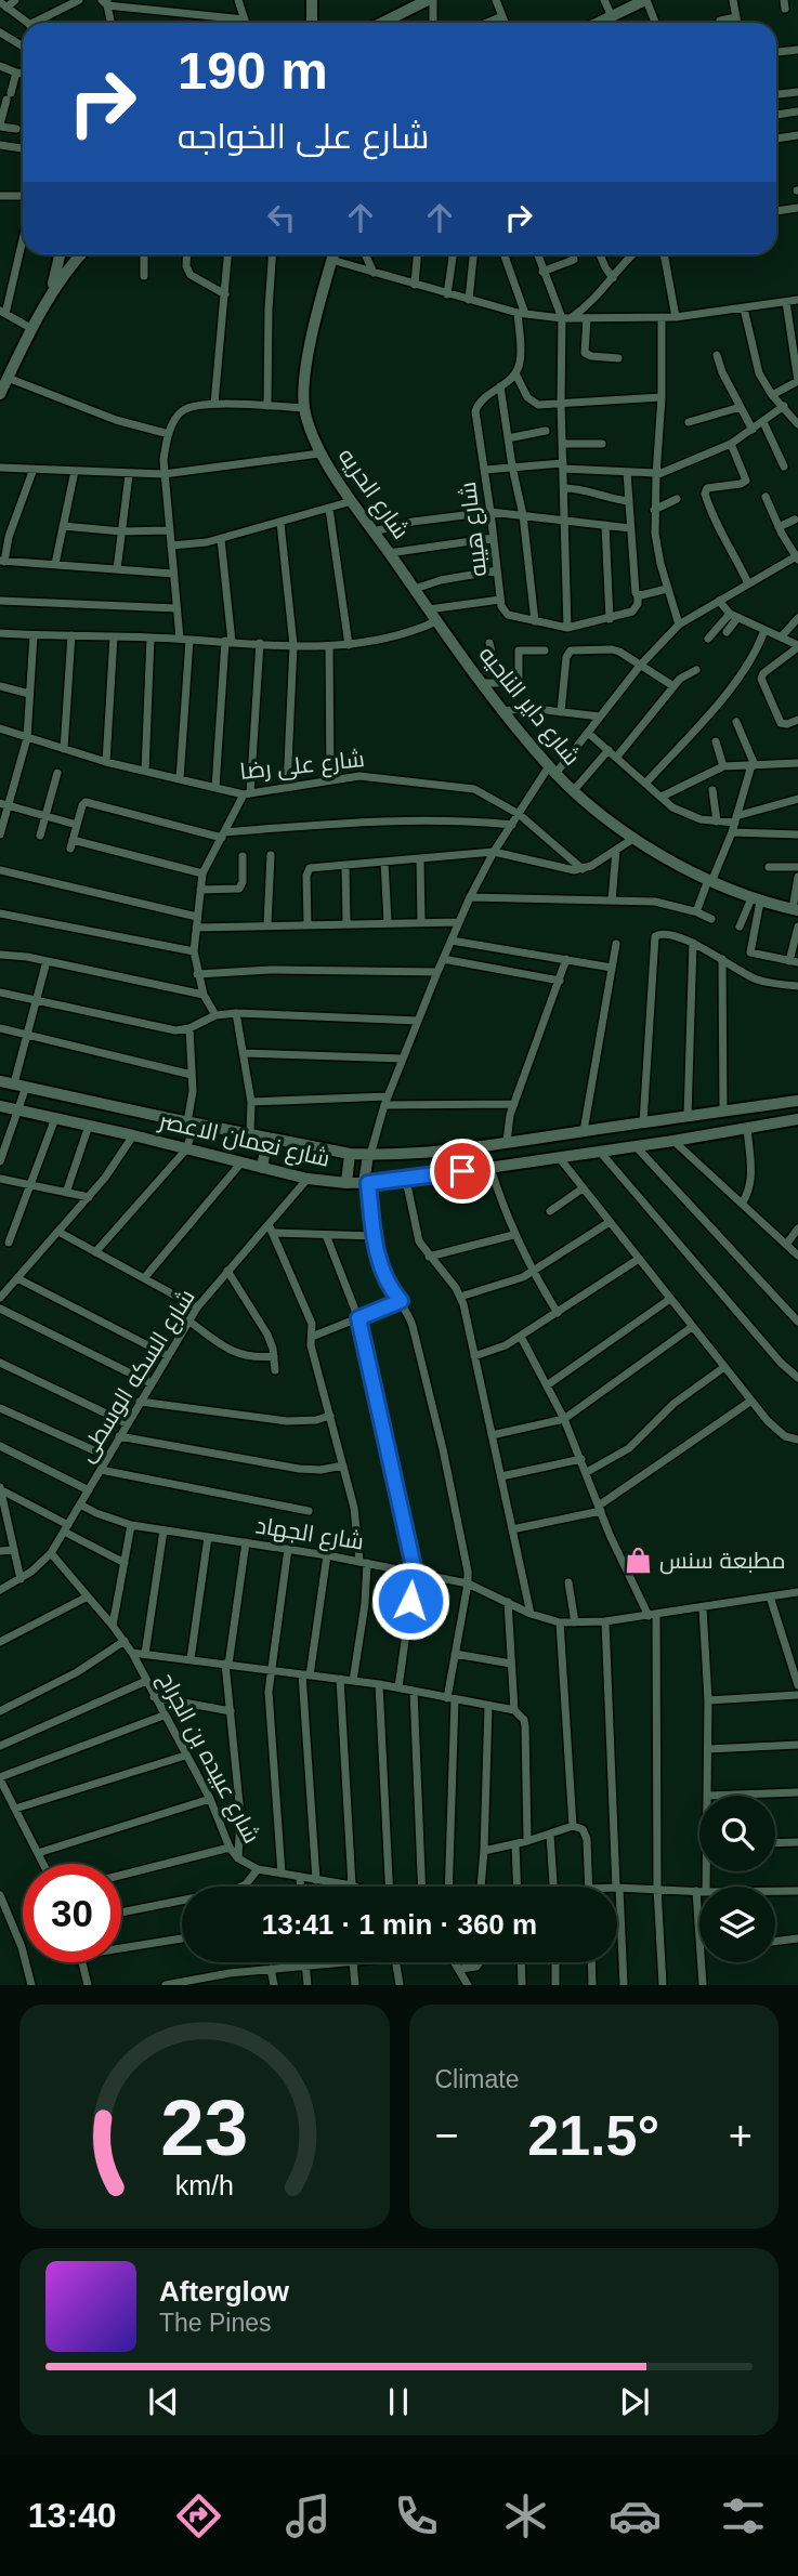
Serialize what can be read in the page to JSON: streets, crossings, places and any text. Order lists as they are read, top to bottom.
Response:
{
  "streets": {
    "main road": ["شارع الحريه", "شارع داير الناحيه", "شارع نعمان الاعصر"],
    "street": [
      "شارع هيبه",
      "شارع على رضا",
      "شارع السكه الوسطى",
      "شارع الجهاد",
      "شارع عبيده بن الجراح"
    ]
  },
  "crossings": [
    ["شارع الحريه", "شارع داير الناحيه"],
    ["شارع نعمان الاعصر", "شارع السكه الوسطى"],
    ["شارع السكه الوسطى", "شارع الجهاد"],
    ["شارع السكه الوسطى", "شارع عبيده بن الجراح"]
  ],
  "places": {
    "shop": ["مطبعة سنس"]
  },
  "page": {
    "turn": ["190 m", "شارع على الخواجه"],
    "limit": "30",
    "trip": "13:41 · 1 min · 360 m",
    "tile": "Climate",
    "heat": ["−", "21.5°", "+"],
    "song": ["Afterglow", "The Pines"],
    "tabs": "13:40",
    "gauge": ["23", "km/h"]
  }
}
